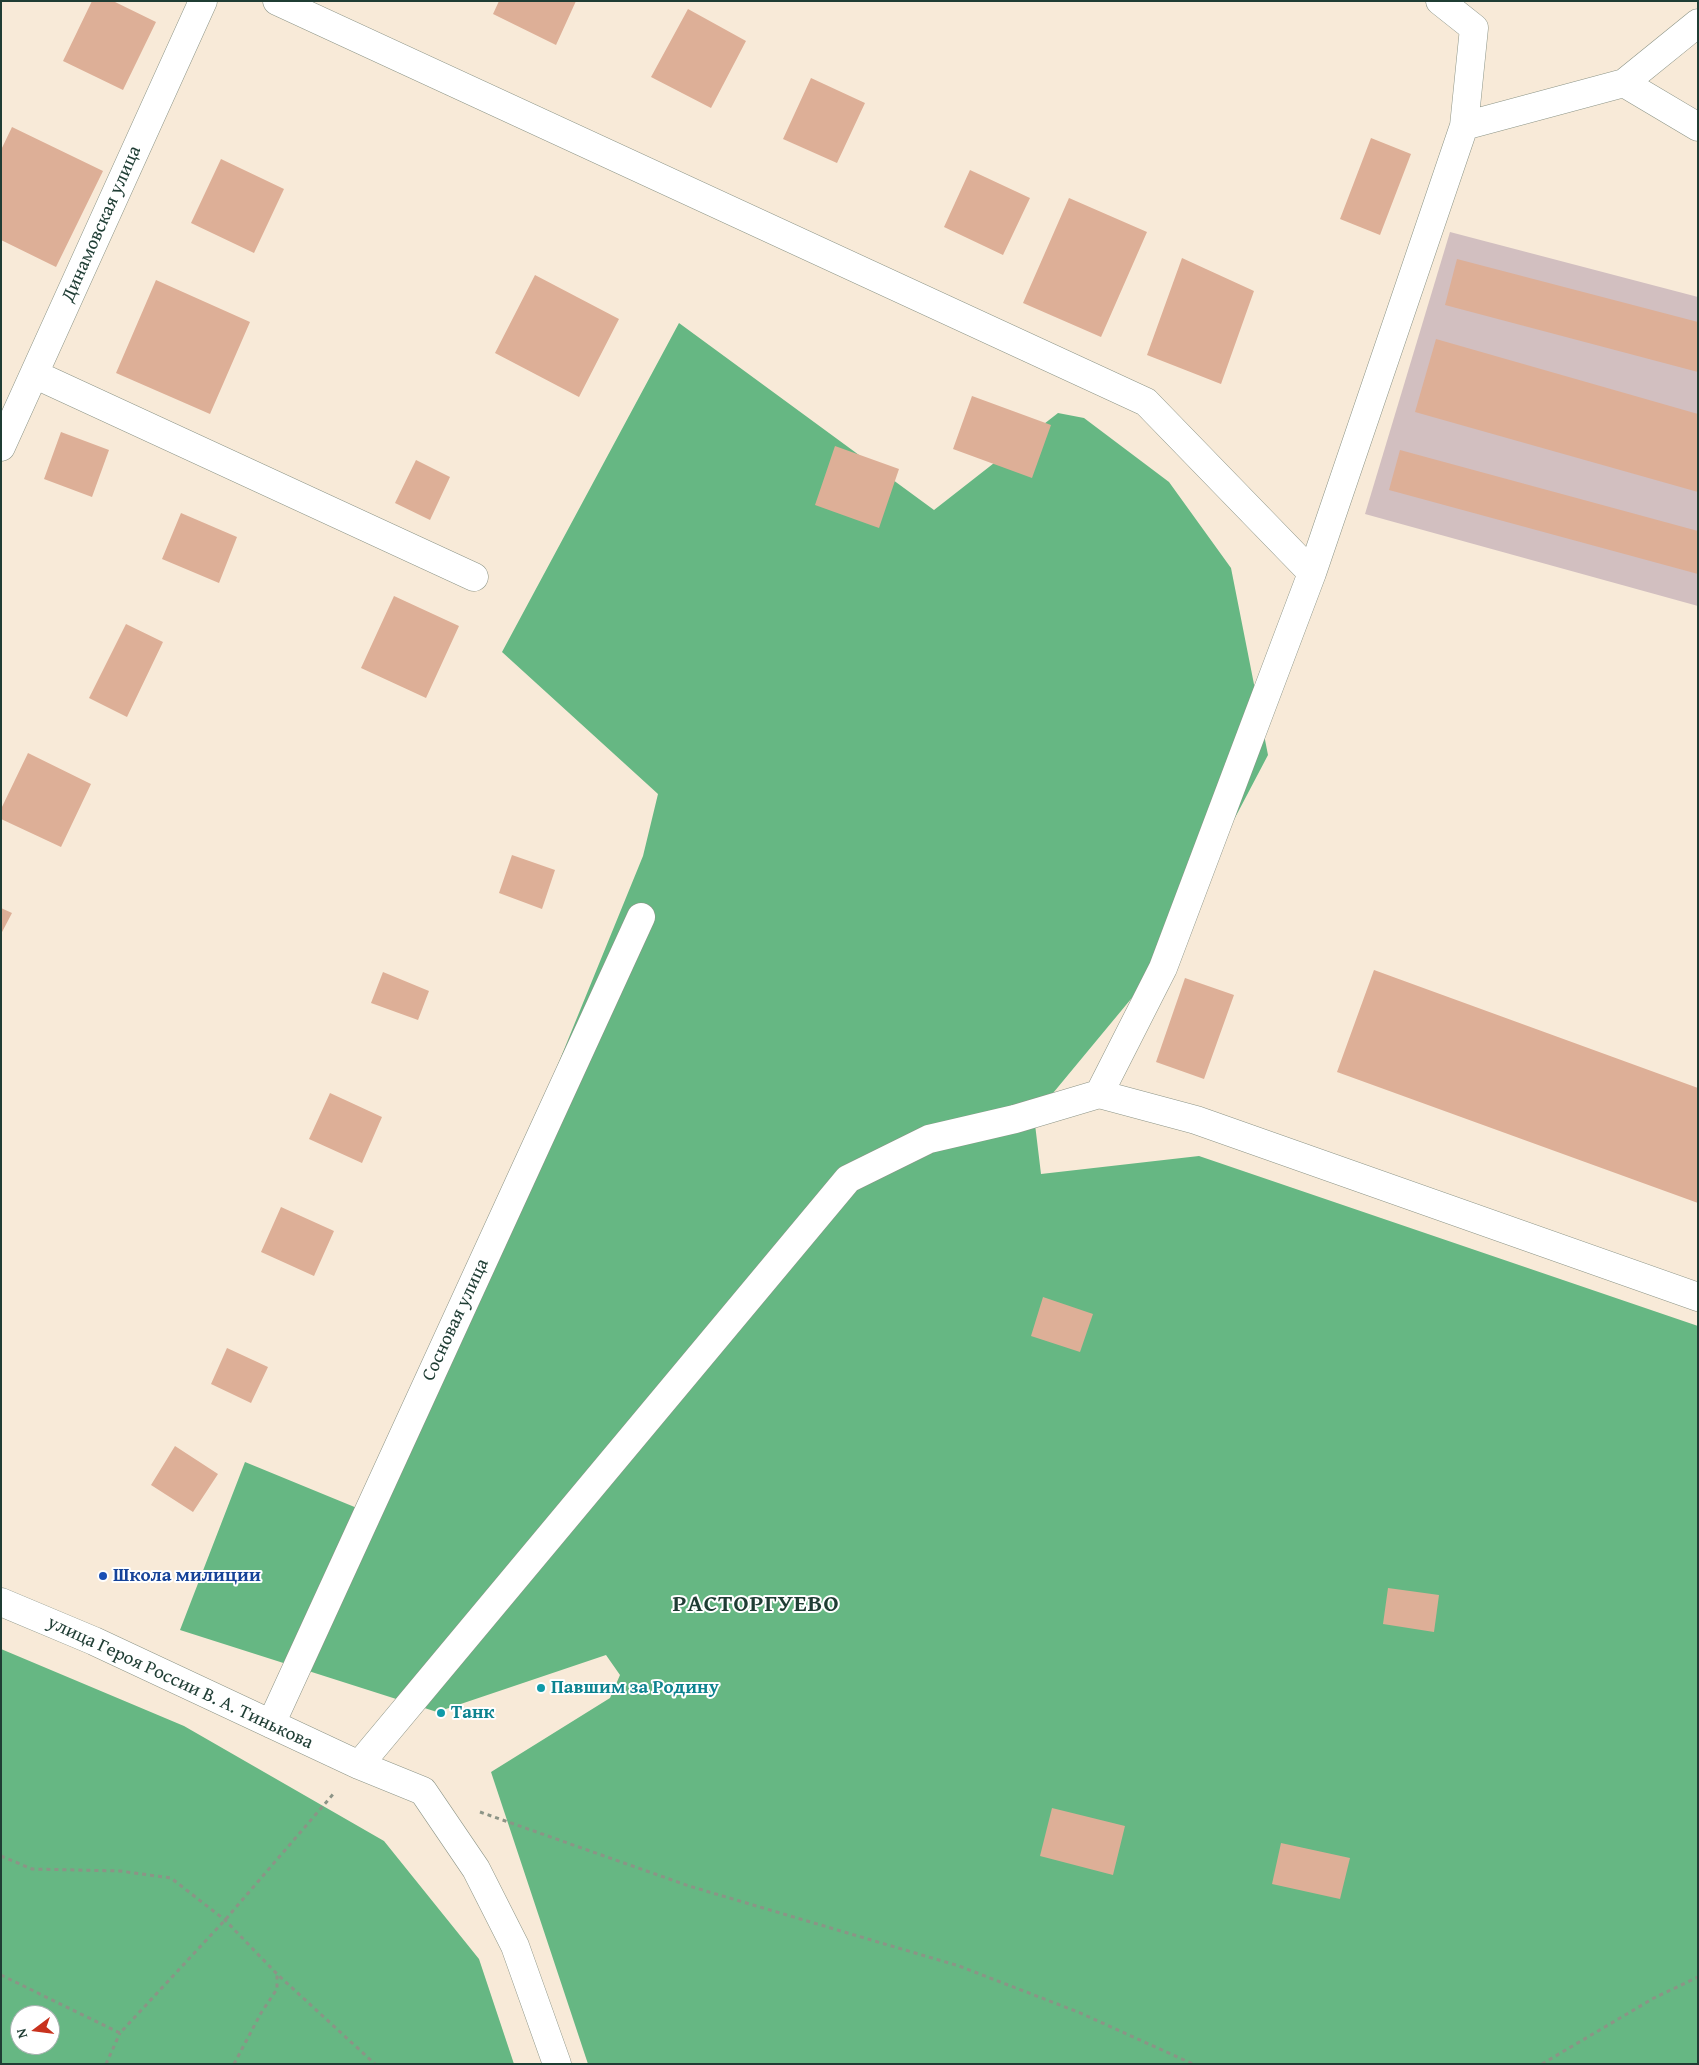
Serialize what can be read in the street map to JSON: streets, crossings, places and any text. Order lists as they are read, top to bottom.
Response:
{
  "streets": {
    "street": ["Динамовская улица", "Сосновая улица", "улица Героя России В. А. Тинькова"]
  },
  "crossings": [
    ["Сосновая улица", "улица Героя России В. А. Тинькова"]
  ],
  "districts": ["РАСТОРГУЕВО"],
  "places": ["Школа милиции", "Павшим за Родину", "Танк"],
  "north": "left"
}
